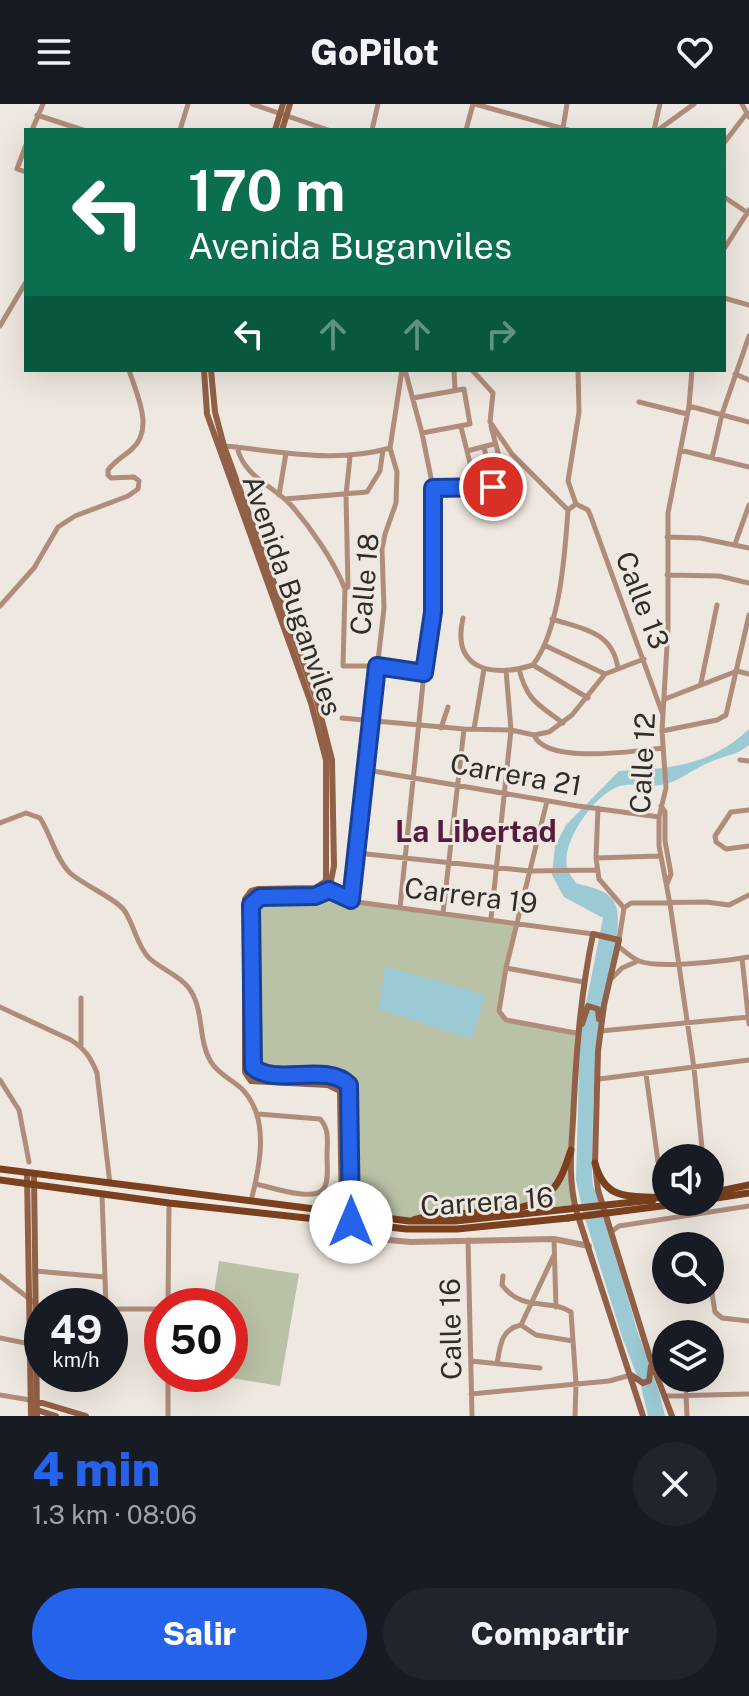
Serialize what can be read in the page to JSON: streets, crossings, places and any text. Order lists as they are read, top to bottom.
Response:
{
  "streets": {
    "main road": ["Avenida Buganviles", "Carrera 19", "Carrera 16"],
    "street": [
      "Calle 18",
      "Calle 13",
      "Calle 12",
      "Carrera 21",
      "Calle 16"
    ]
  },
  "crossings": [
    ["Calle 18", "Carrera 21"],
    ["Calle 18", "Carrera 19"],
    ["Avenida Buganviles", "Carrera 19"],
    ["Calle 13", "Calle 12"],
    ["Calle 12", "Carrera 21"]
  ],
  "districts": ["La Libertad"],
  "page": {
    "header": "GoPilot",
    "turn": ["170 m", "Avenida Buganviles"],
    "speed": "49 km/h",
    "limit": "50",
    "heading": ["4 min", "1.3 km · 08:06"],
    "buttons": ["Salir", "Compartir"]
  }
}
